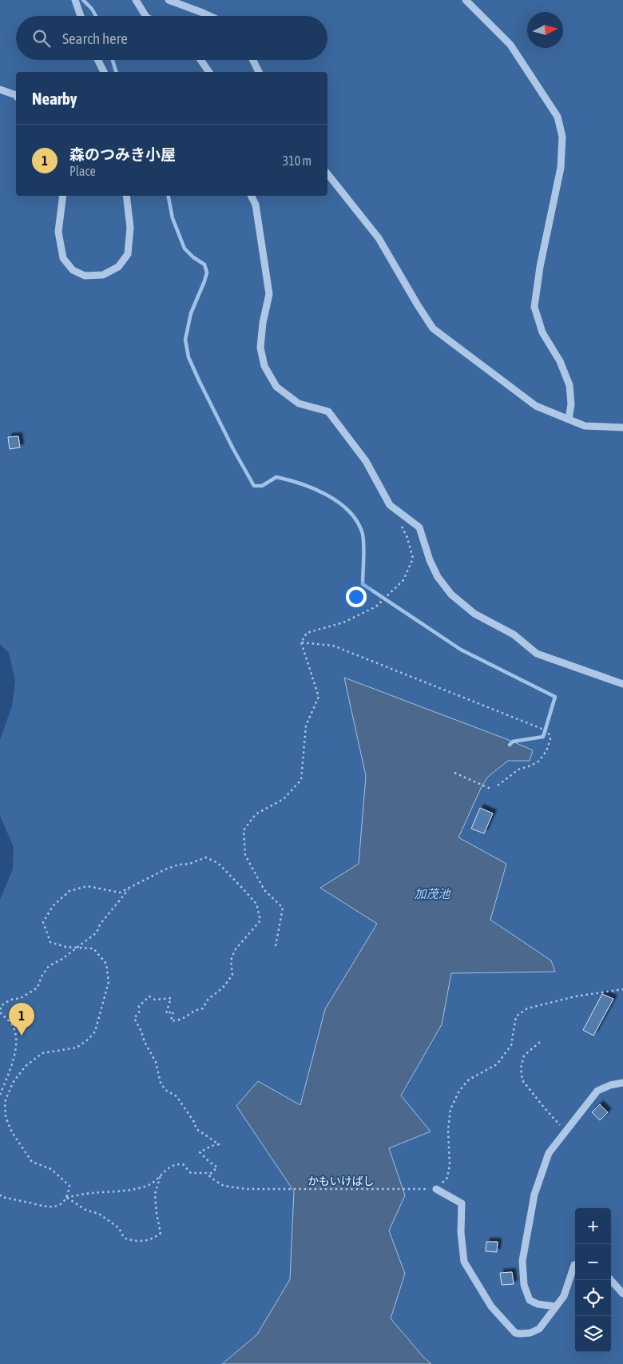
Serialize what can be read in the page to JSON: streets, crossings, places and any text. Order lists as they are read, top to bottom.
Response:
{
  "streets": {
    "path": ["かもいけばし"]
  },
  "water": ["加茂池"],
  "north": "right",
  "page": {
    "search": "Search here",
    "heading": "Nearby",
    "list": [
      {
        "mark": "1",
        "name": "森のつみき小屋",
        "note": "Place",
        "value": "310 m"
      }
    ],
    "pins": "1",
    "map_buttons": ["+", "−"]
  }
}
